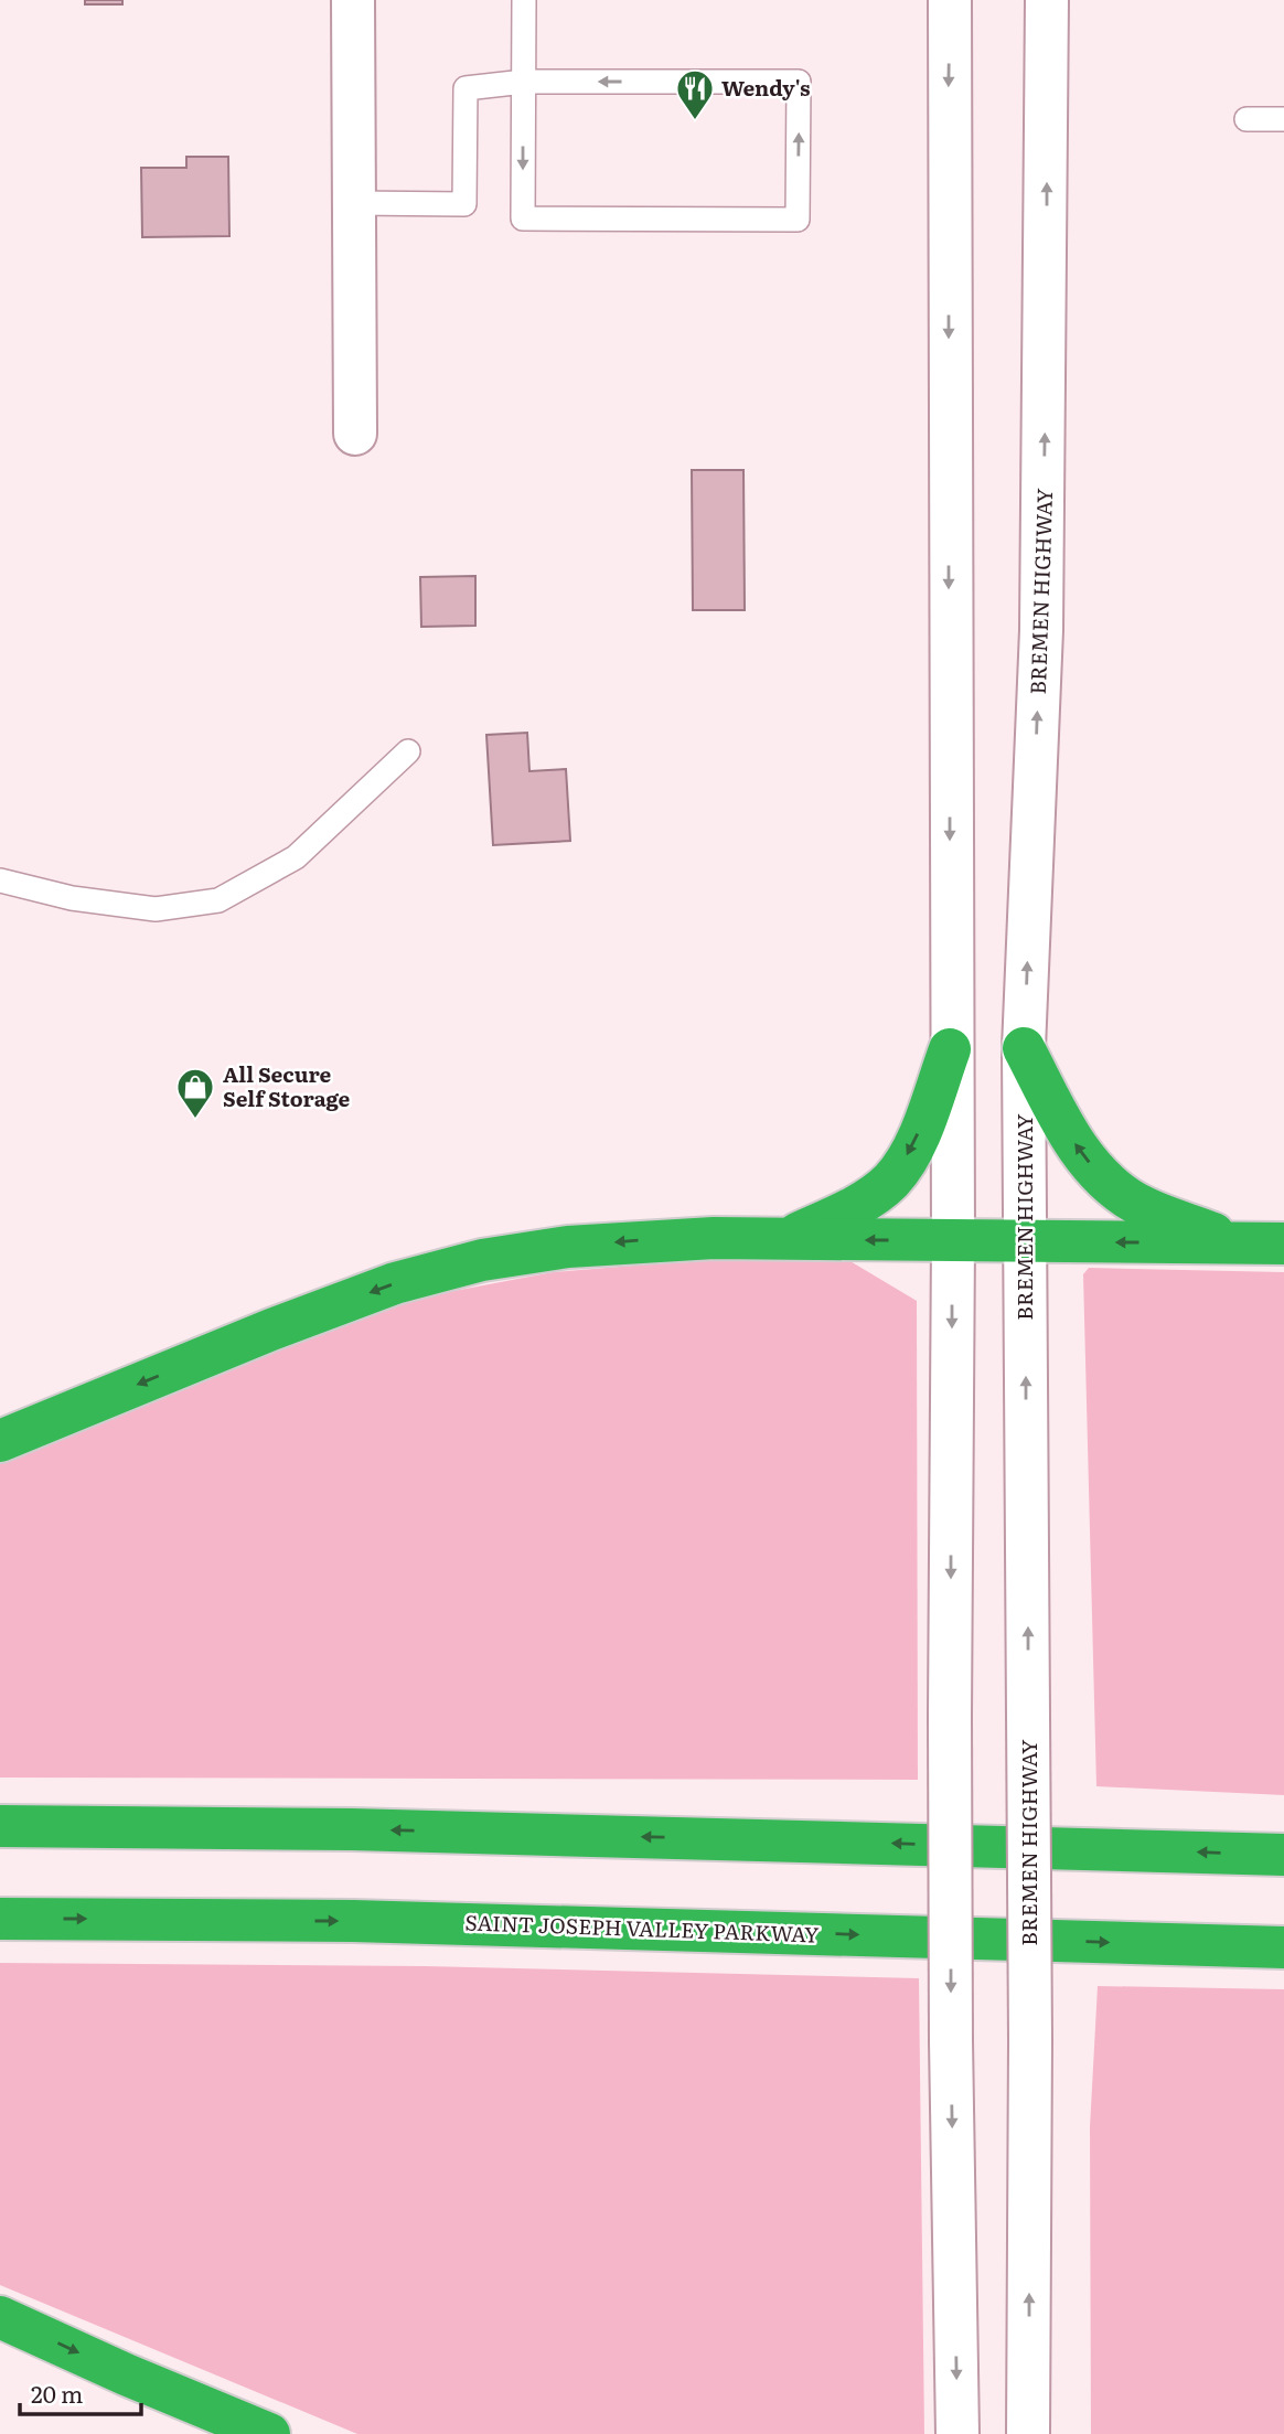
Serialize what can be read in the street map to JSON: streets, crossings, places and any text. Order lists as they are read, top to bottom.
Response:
{
  "streets": {
    "highway": ["SAINT JOSEPH VALLEY PARKWAY"],
    "main road": ["BREMEN HIGHWAY"]
  },
  "places": {
    "restaurant": ["Wendy's"],
    "shop": ["All Secure Self Storage"]
  },
  "scale_bar": "20 m"
}
